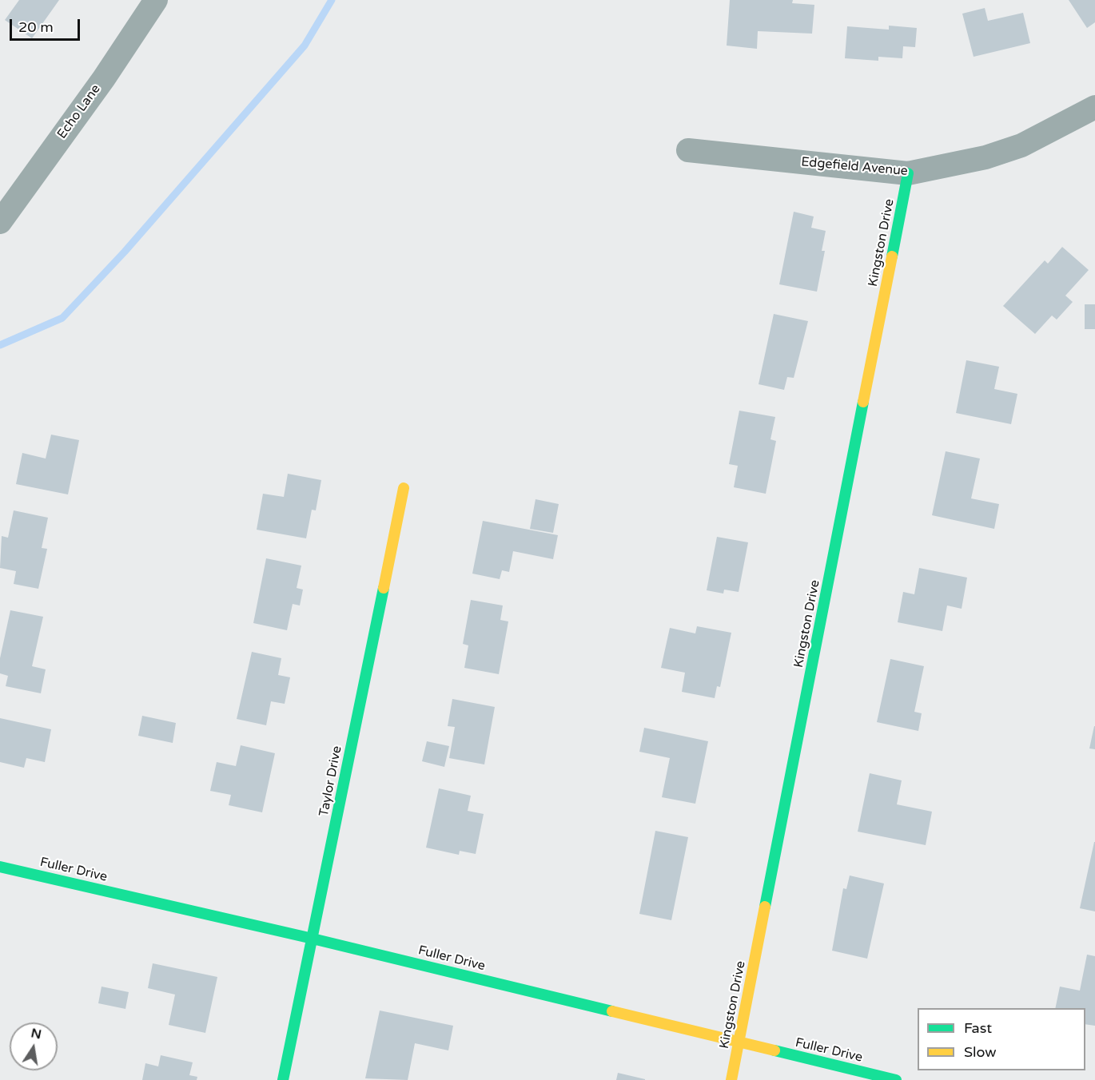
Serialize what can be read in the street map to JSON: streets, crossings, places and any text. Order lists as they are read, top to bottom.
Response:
{
  "streets": {
    "street": [
      "Echo Lane",
      "Edgefield Avenue",
      "Kingston Drive",
      "Taylor Drive",
      "Fuller Drive"
    ]
  },
  "crossings": [
    ["Edgefield Avenue", "Kingston Drive"],
    ["Kingston Drive", "Fuller Drive"],
    ["Taylor Drive", "Fuller Drive"]
  ],
  "legend": ["Fast", "Slow"],
  "scale_bar": "20 m",
  "north": "top"
}
